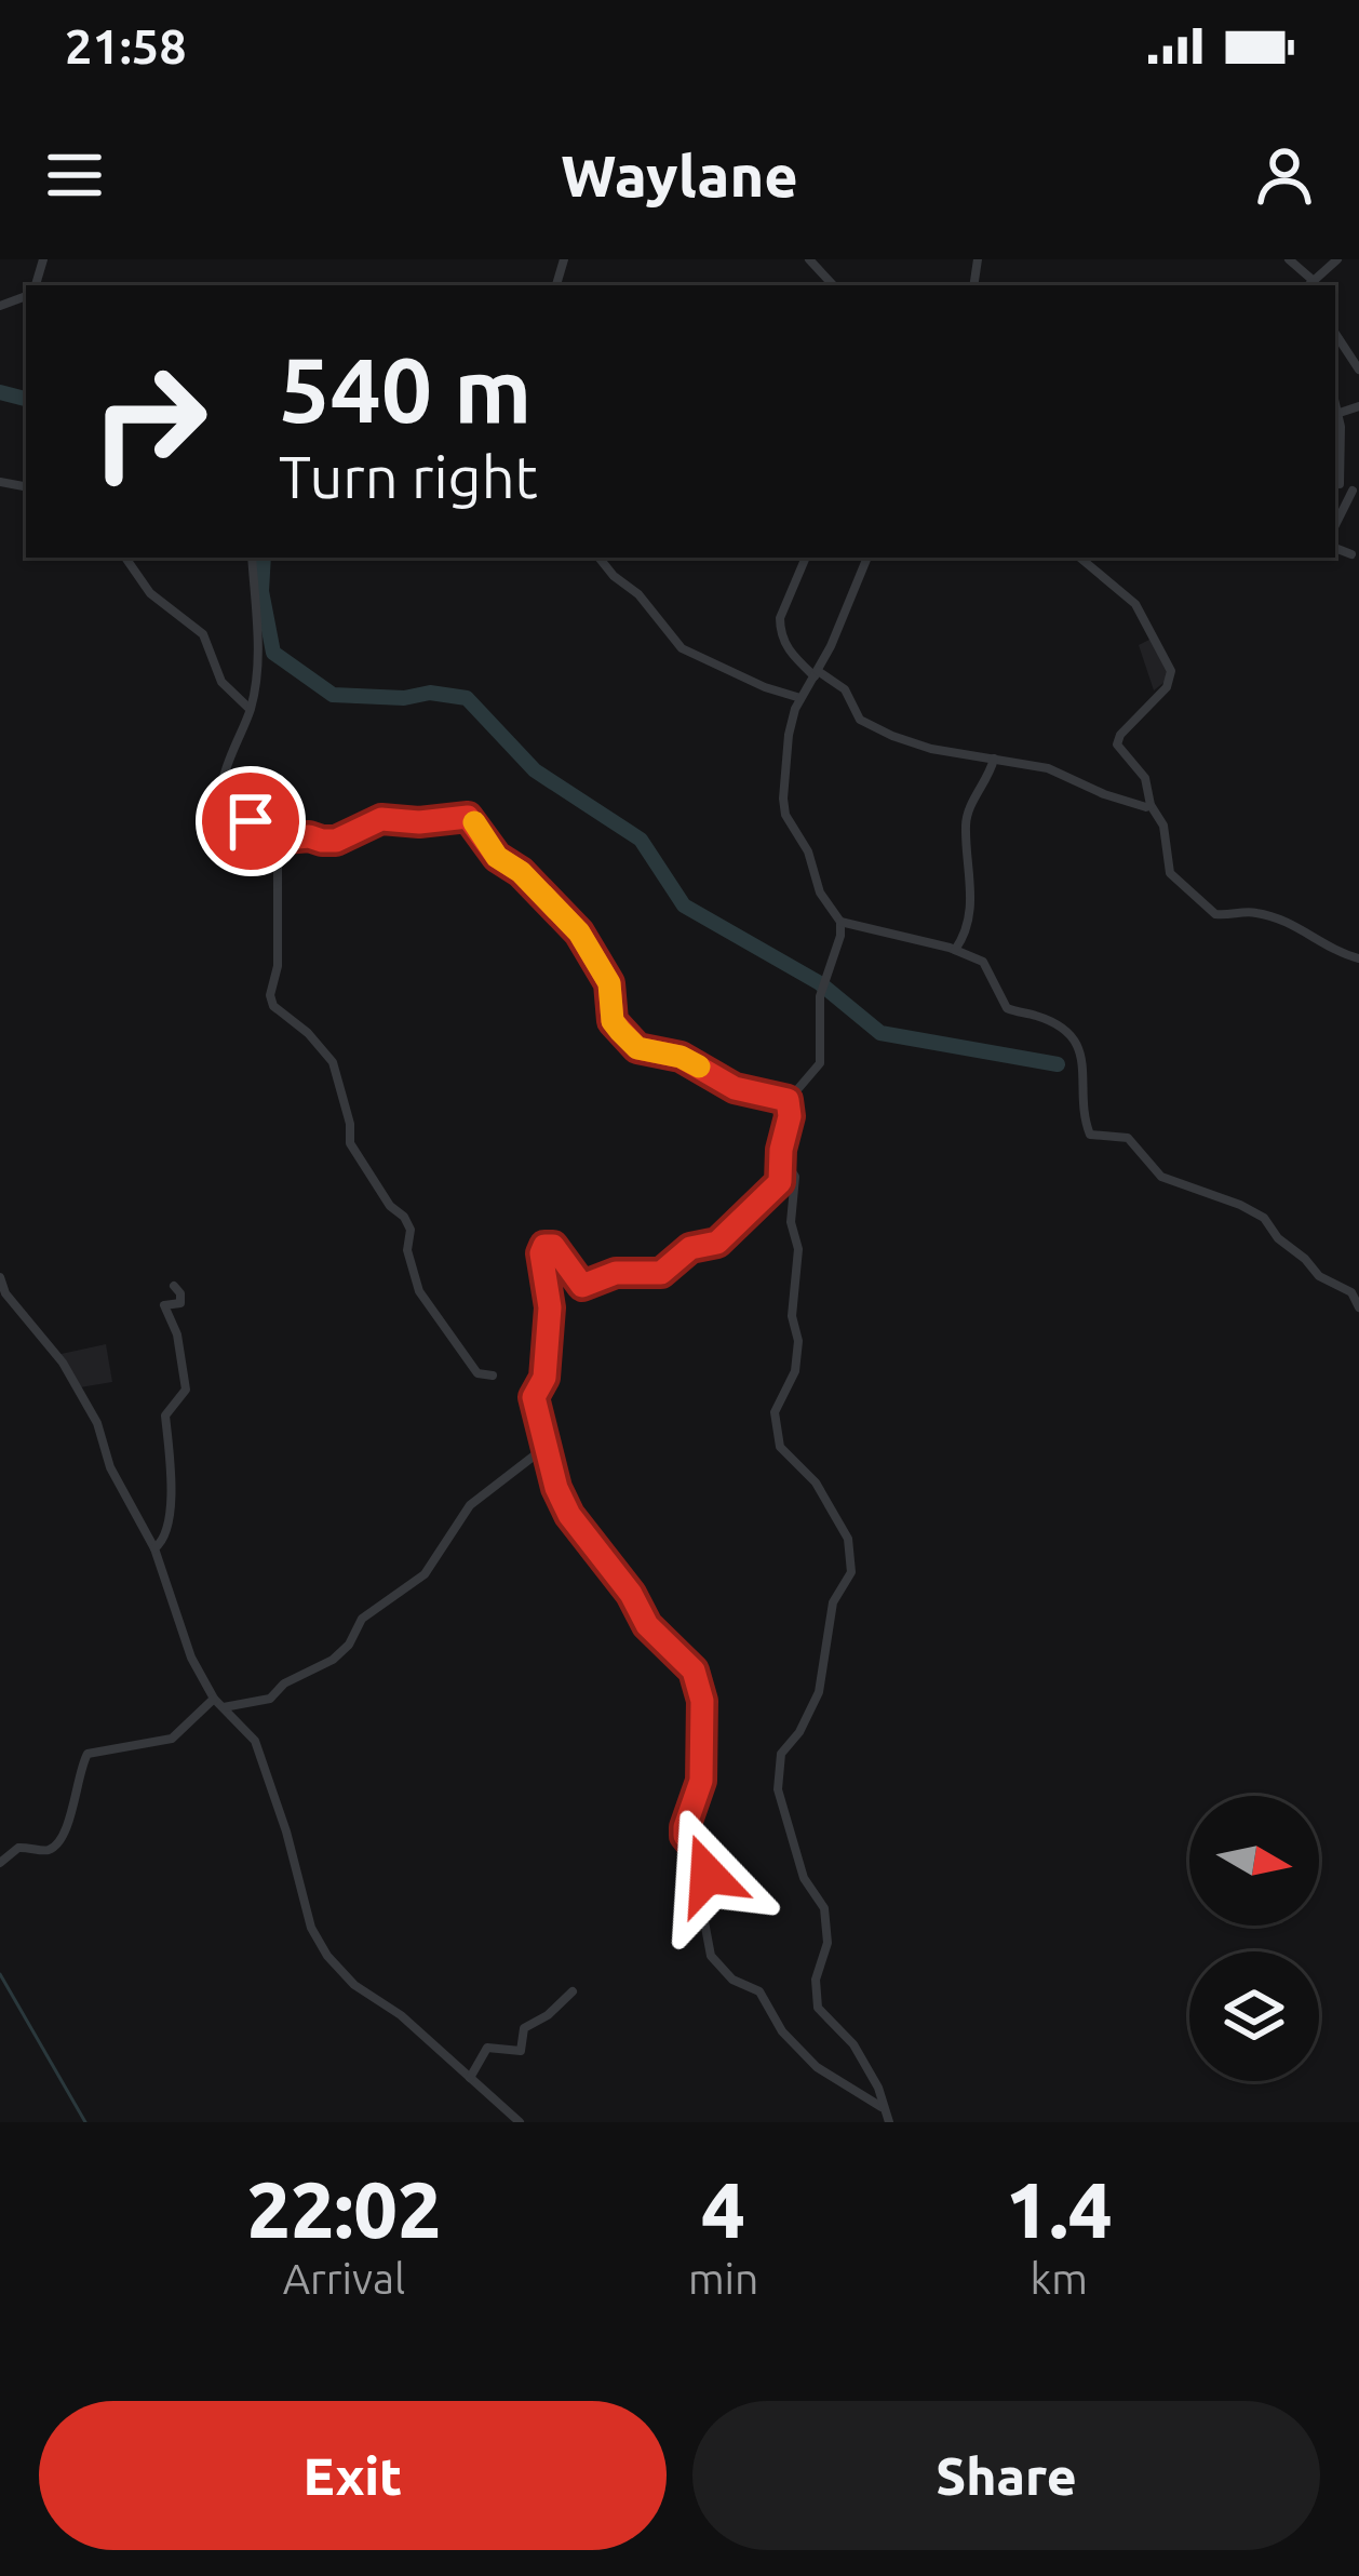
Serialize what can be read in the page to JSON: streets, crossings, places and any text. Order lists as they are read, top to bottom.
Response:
{
  "north": "right",
  "page": {
    "status": "21:58",
    "header": "Waylane",
    "turn": ["540 m", "Turn right"],
    "eta": [
      "22:02",
      "Arrival",
      "4",
      "min",
      "1.4",
      "km"
    ],
    "buttons": ["Exit", "Share"]
  }
}
